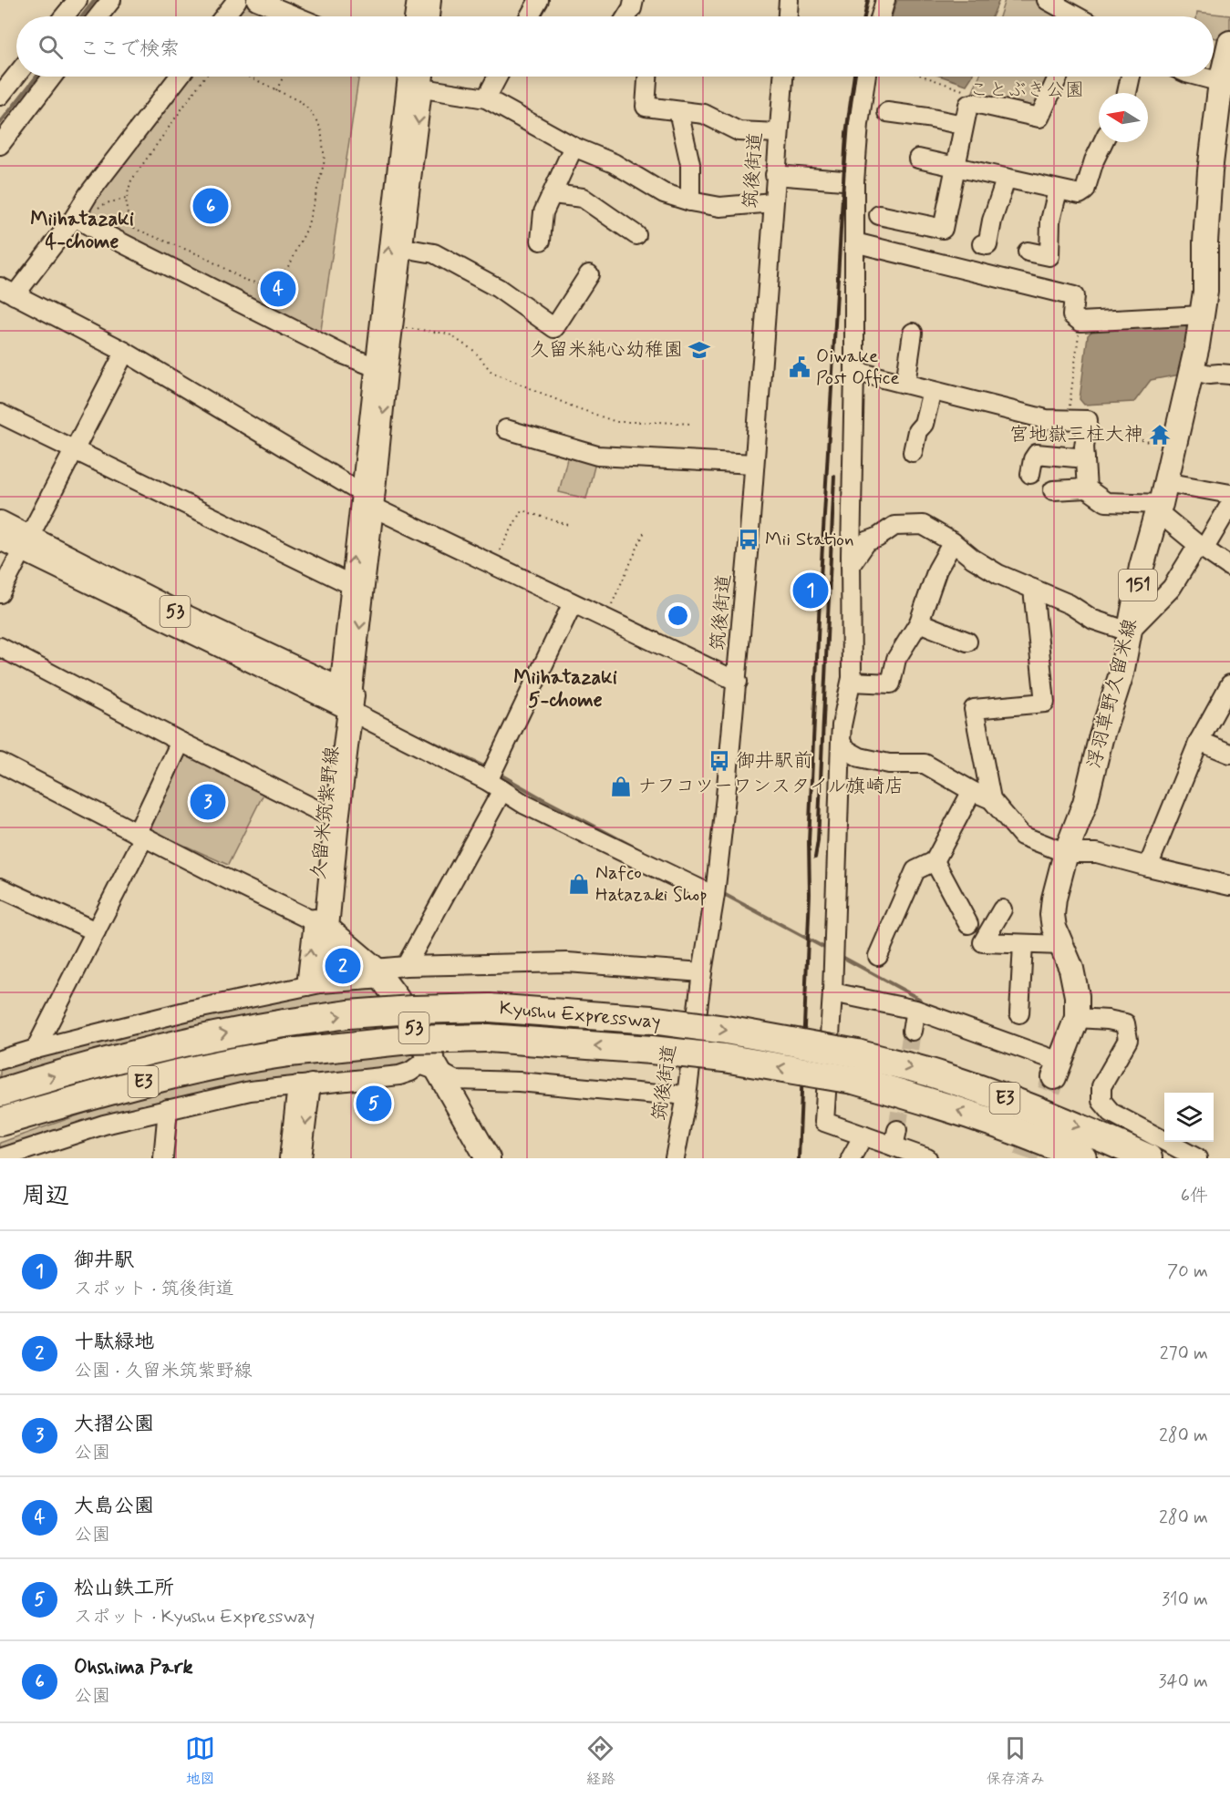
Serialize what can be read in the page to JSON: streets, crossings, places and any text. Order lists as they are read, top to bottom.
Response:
{
  "streets": {
    "highway": ["Kyushu Expressway", "E3"],
    "main road": [
      "151",
      "53",
      "浮羽草野久留米線",
      "久留米筑紫野線"
    ],
    "street": ["筑後街道"]
  },
  "crossings": [
    ["53", "久留米筑紫野線"]
  ],
  "districts": ["Miihatazaki 4-chome", "Miihatazaki 5-chome"],
  "parks": ["ことぶき公園"],
  "places": {
    "school or university": ["久留米純心幼稚園"],
    "public building": ["Oiwake Post Office"],
    "temple": ["宮地嶽三柱大神"],
    "bus stop": ["Mii Station", "御井駅前"],
    "shop": ["ナフコツーワンスタイル旗崎店", "Nafco Hatazaki Shop"]
  },
  "north": "left",
  "page": {
    "search": "ここで検索",
    "pins": [
      "6",
      "4",
      "1",
      "3",
      "2",
      "5"
    ],
    "heading": ["周辺", "6件"],
    "list": [
      {
        "mark": "1",
        "name": "御井駅",
        "note": "スポット · 筑後街道",
        "value": "70 m"
      },
      {
        "mark": "2",
        "name": "十駄緑地",
        "note": "公園 · 久留米筑紫野線",
        "value": "270 m"
      },
      {
        "mark": "3",
        "name": "大摺公園",
        "note": "公園",
        "value": "280 m"
      },
      {
        "mark": "4",
        "name": "大島公園",
        "note": "公園",
        "value": "280 m"
      },
      {
        "mark": "5",
        "name": "松山鉄工所",
        "note": "スポット · Kyushu Expressway",
        "value": "310 m"
      },
      {
        "mark": "6",
        "name": "Ohshima Park",
        "note": "公園",
        "value": "340 m"
      }
    ],
    "nav": ["地図", "経路", "保存済み"]
  }
}
